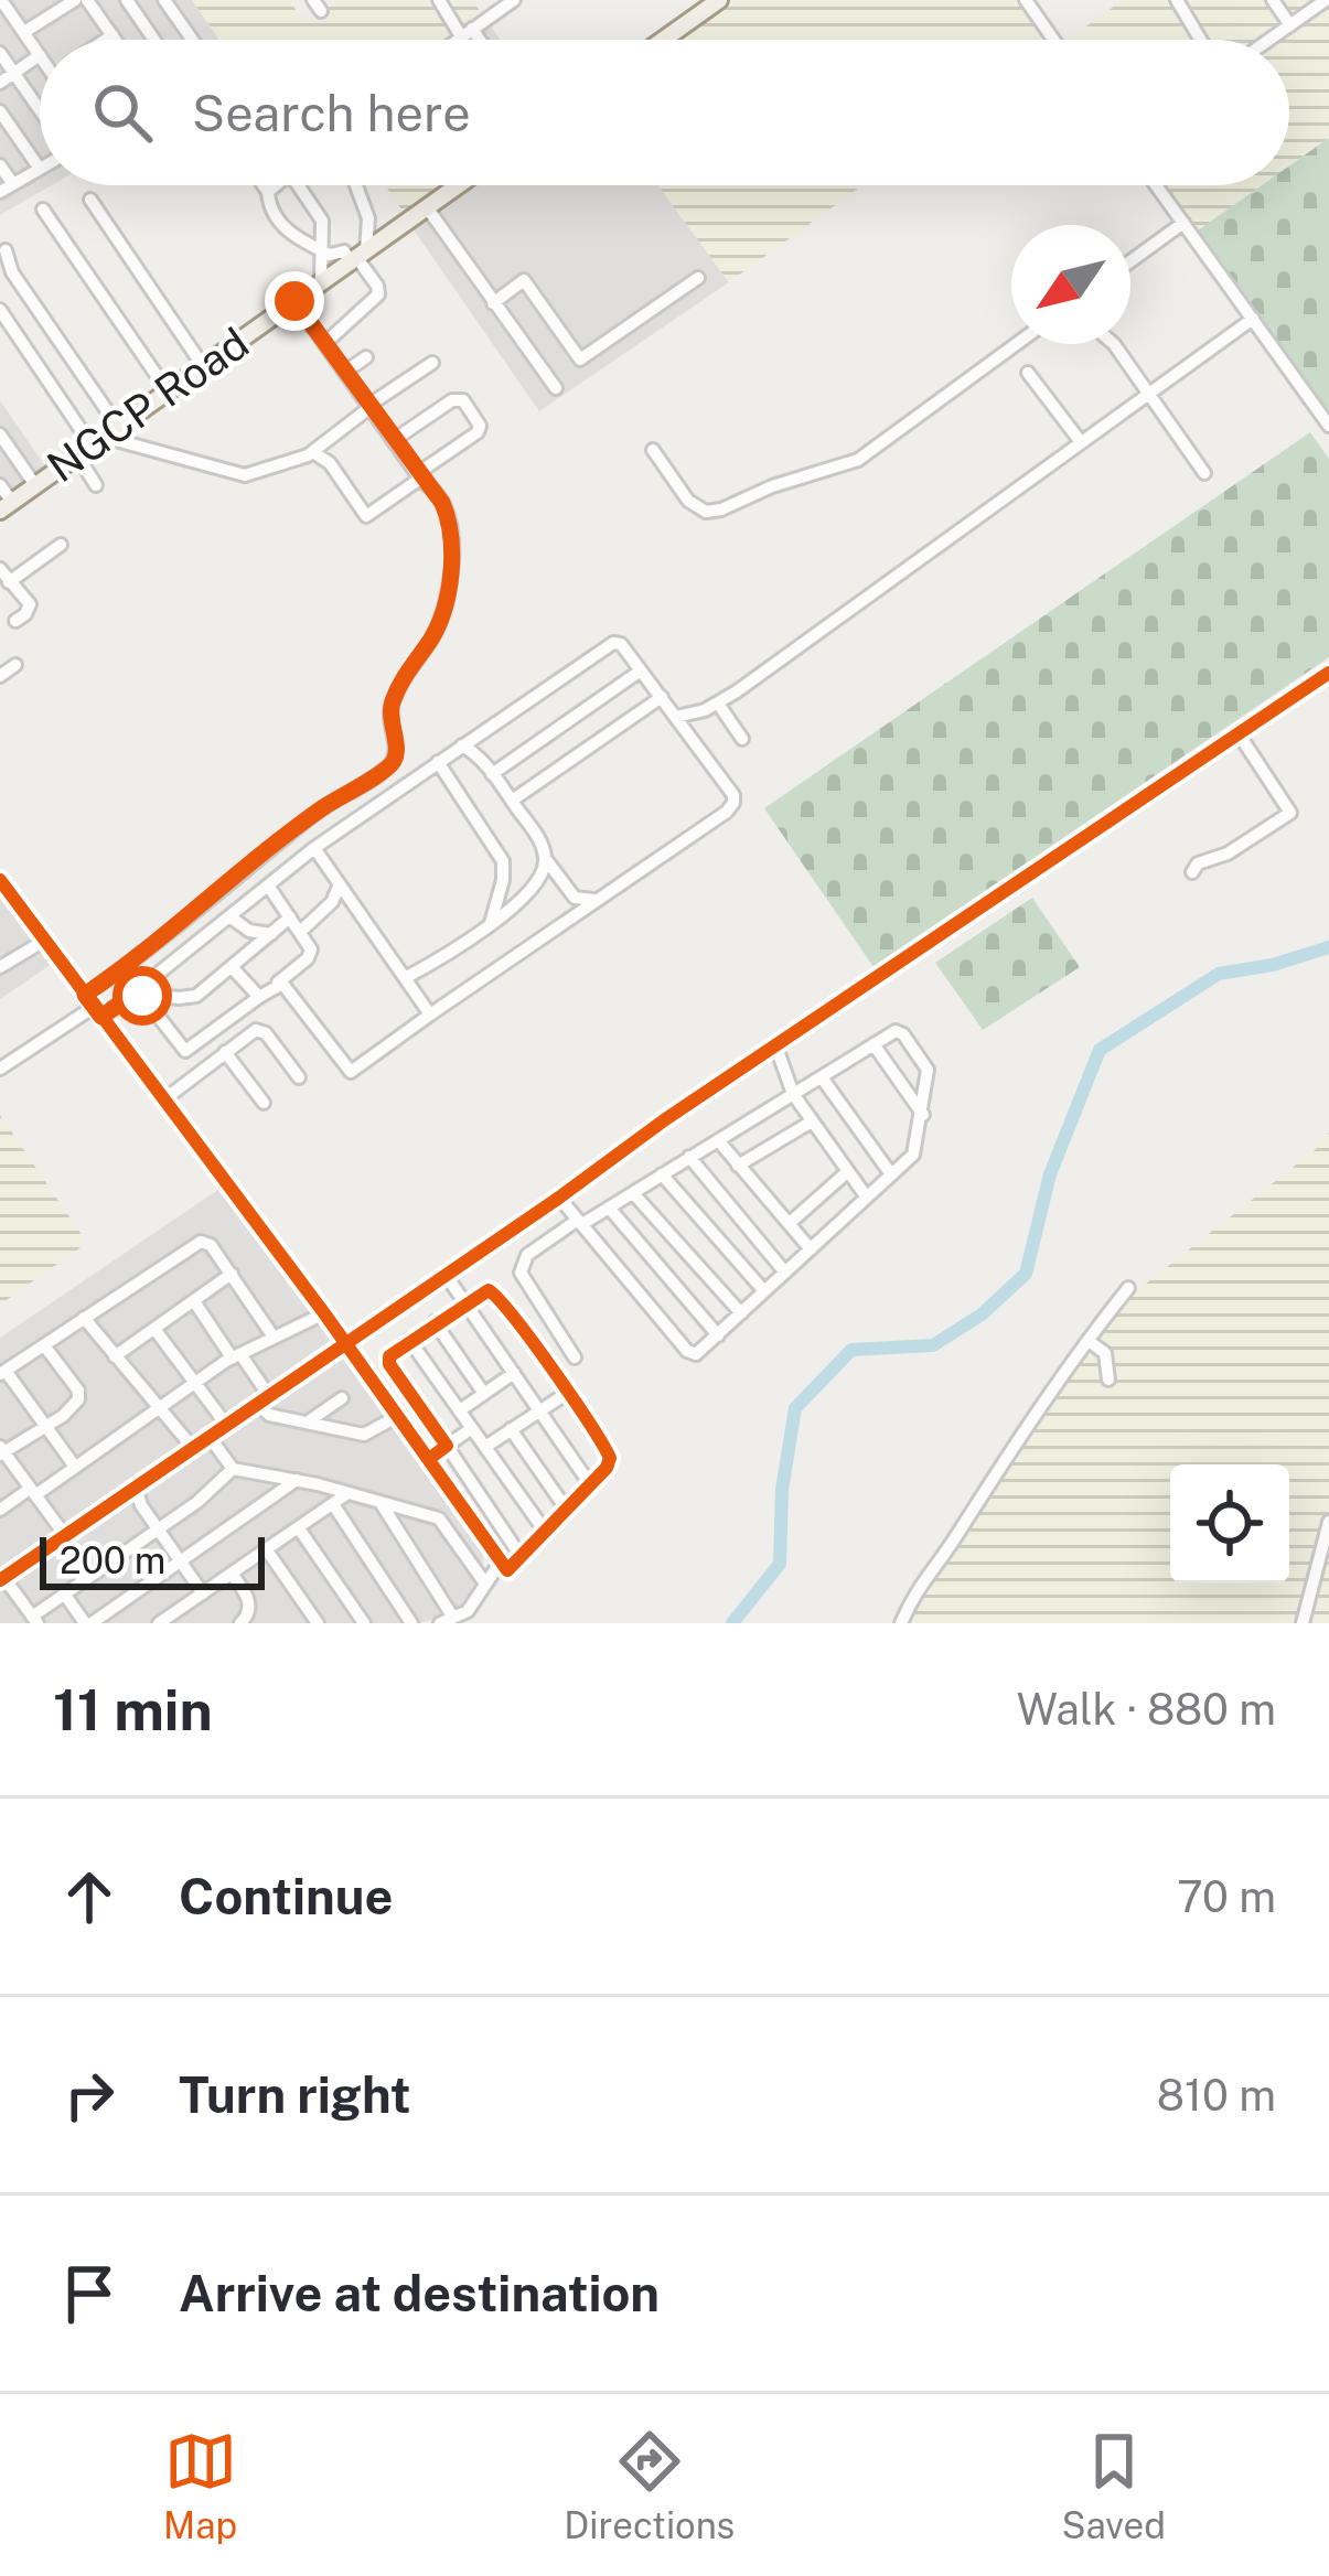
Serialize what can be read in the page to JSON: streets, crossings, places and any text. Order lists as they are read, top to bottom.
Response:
{
  "streets": {
    "main road": ["NGCP Road"]
  },
  "scale_bar": "200 m",
  "north": "bottom left",
  "page": {
    "search": "Search here",
    "scale": "200 m",
    "heading": ["11 min", "Walk · 880 m"],
    "list": [
      ["Continue", "70 m"],
      ["Turn right", "810 m"],
      "Arrive at destination"
    ],
    "nav": ["Map", "Directions", "Saved"]
  }
}
